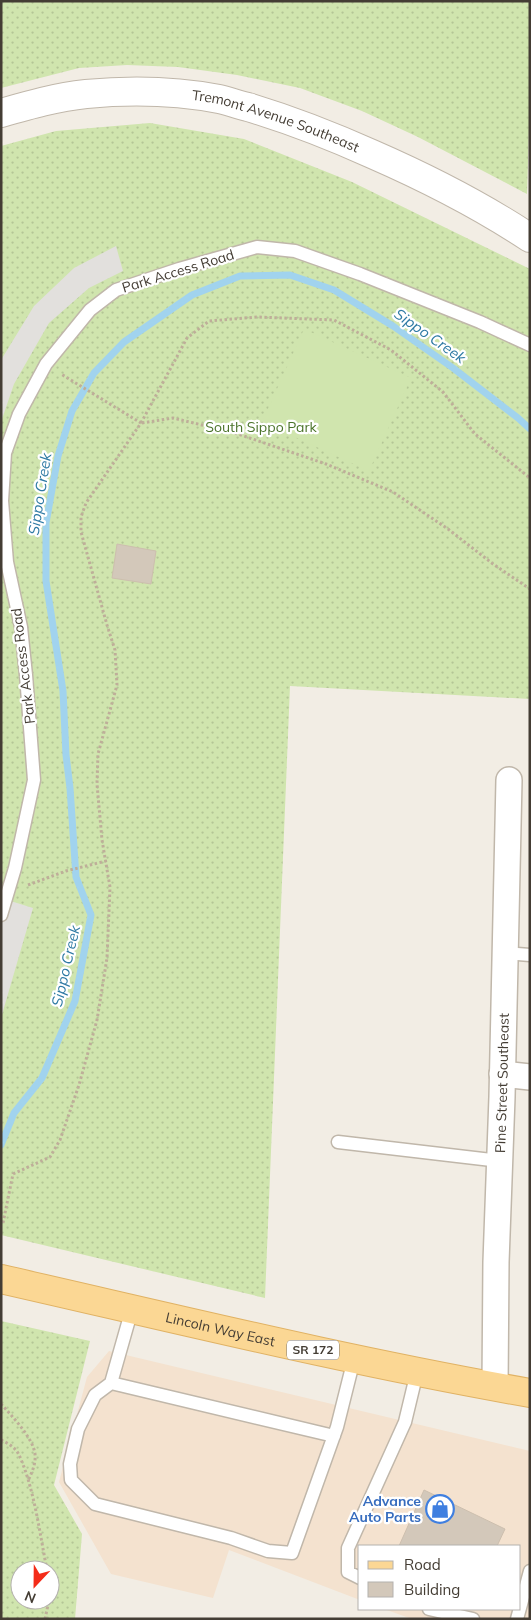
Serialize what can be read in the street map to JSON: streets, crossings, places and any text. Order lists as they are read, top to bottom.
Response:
{
  "streets": {
    "main road": ["Lincoln Way East", "SR 172"],
    "street": ["Tremont Avenue Southeast", "Pine Street Southeast"],
    "lane": ["Park Access Road"]
  },
  "crossings": [
    ["Pine Street Southeast", "Lincoln Way East"]
  ],
  "water": ["Sippo Creek"],
  "parks": ["South Sippo Park"],
  "places": {
    "shop": ["Advance Auto Parts"]
  },
  "legend": ["Road", "Building"],
  "north": "bottom"
}
